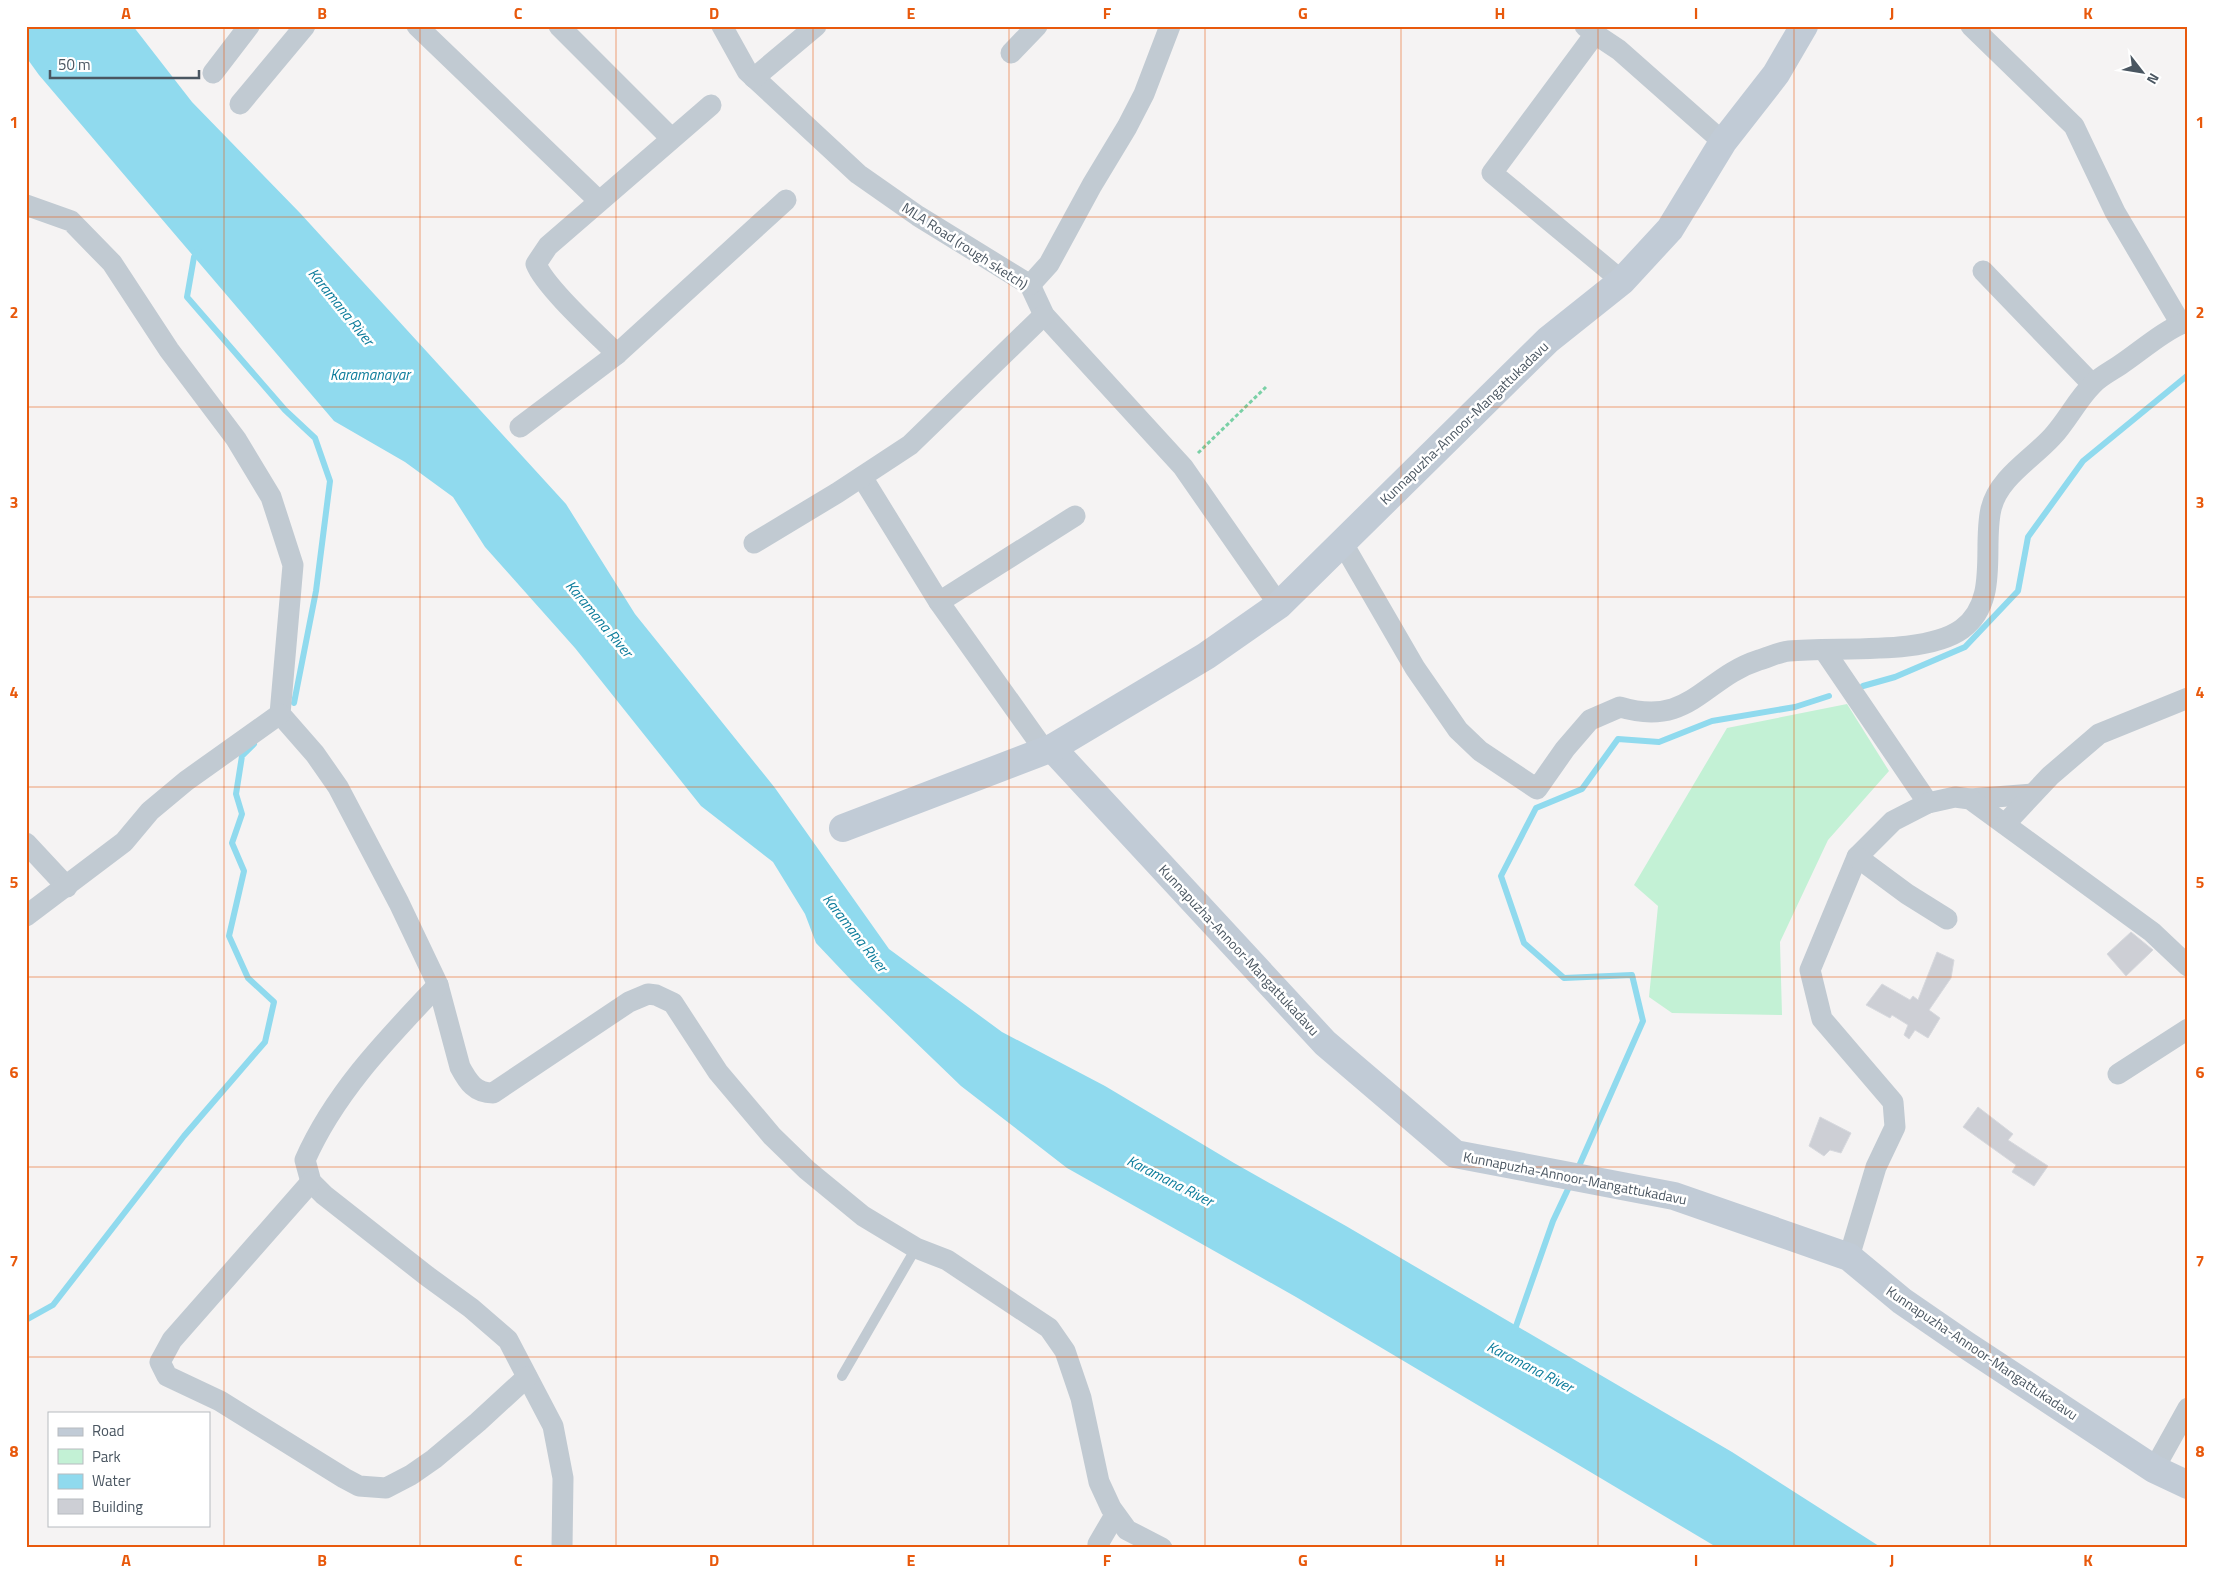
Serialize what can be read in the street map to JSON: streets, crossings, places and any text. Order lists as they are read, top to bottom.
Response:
{
  "streets": {
    "street": ["MLA Road (rough sketch)", "Kunnapuzha-Annoor-Mangattukadavu"]
  },
  "crossings": [
    ["MLA Road (rough sketch)", "Kunnapuzha-Annoor-Mangattukadavu"]
  ],
  "water": ["Karamana River", "Karamanayar"],
  "legend": [
    "Road",
    "Park",
    "Water",
    "Building"
  ],
  "scale_bar": "50 m",
  "north": "bottom right",
  "grid": {
    "columns": [
      "A",
      "B",
      "C",
      "D",
      "E",
      "F",
      "G",
      "H",
      "I",
      "J",
      "K"
    ],
    "rows": [
      "1",
      "2",
      "3",
      "4",
      "5",
      "6",
      "7",
      "8"
    ]
  }
}
